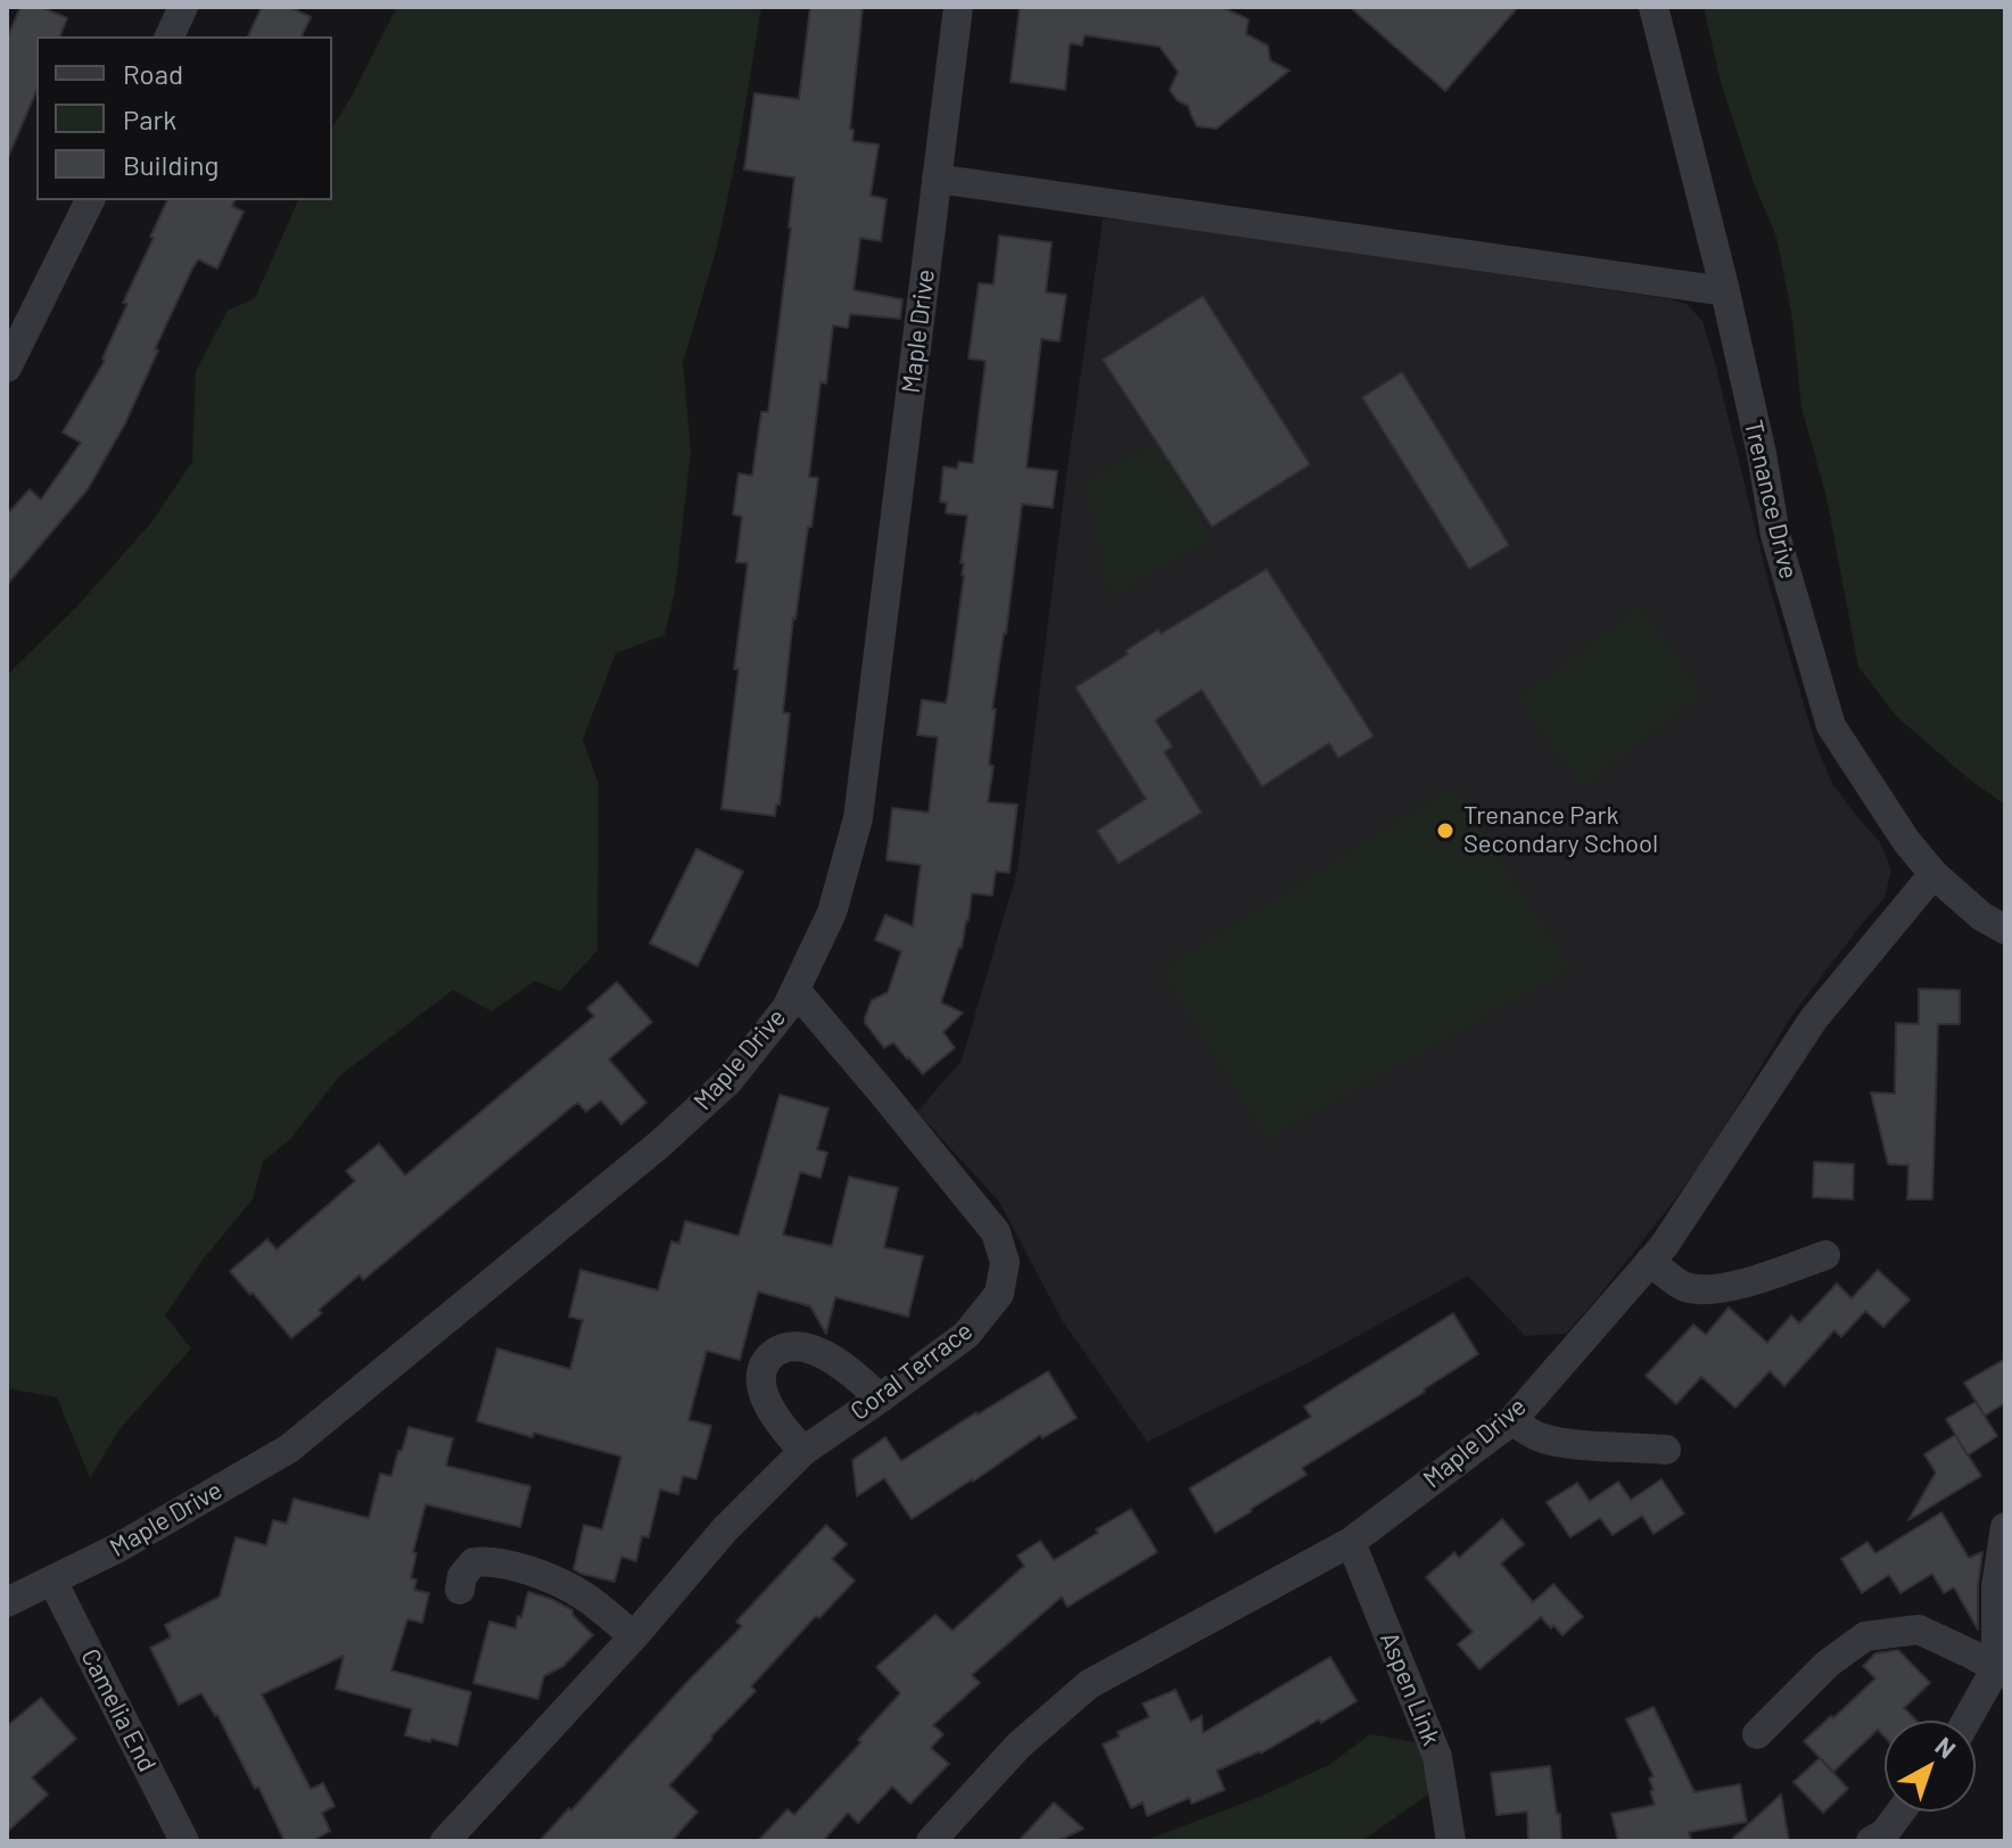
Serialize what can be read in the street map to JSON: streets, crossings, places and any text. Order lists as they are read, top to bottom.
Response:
{
  "streets": {
    "street": [
      "Maple Drive",
      "Trenance Drive",
      "Coral Terrace",
      "Aspen Link",
      "Camelia End"
    ]
  },
  "crossings": [
    ["Maple Drive", "Trenance Drive"],
    ["Maple Drive", "Coral Terrace"],
    ["Maple Drive", "Aspen Link"],
    ["Maple Drive", "Camelia End"]
  ],
  "places": ["Trenance Park Secondary School"],
  "legend": ["Road", "Park", "Building"],
  "north": "top right"
}
